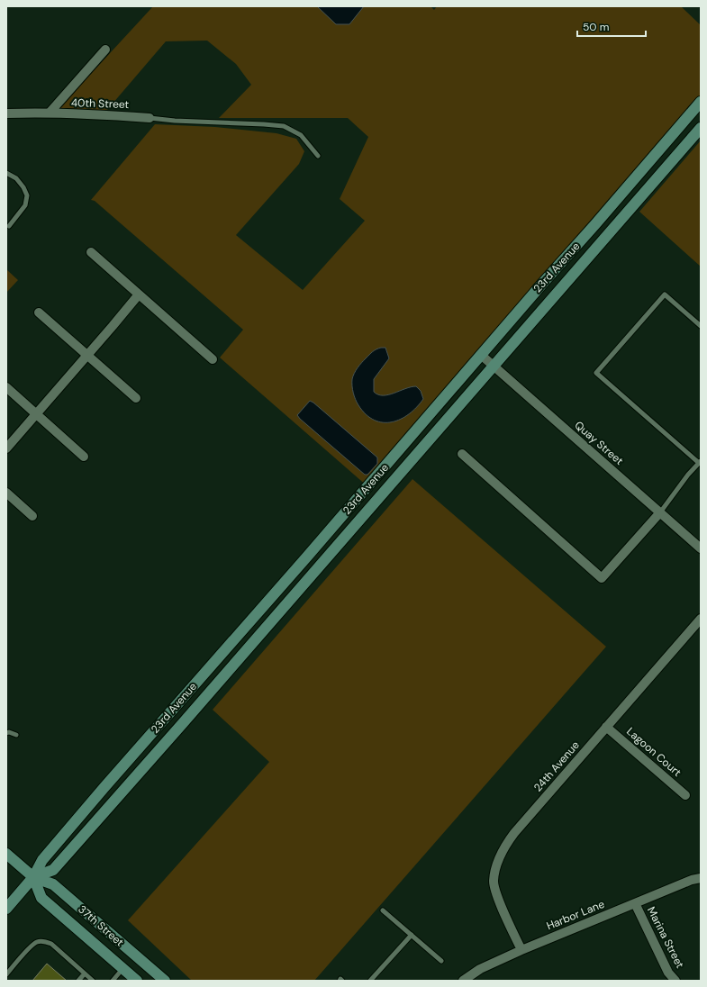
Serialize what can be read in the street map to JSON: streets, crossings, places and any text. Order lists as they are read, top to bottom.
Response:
{
  "streets": {
    "main road": ["23rd Avenue", "37th Street"],
    "street": [
      "40th Street",
      "Quay Street",
      "Lagoon Court",
      "24th Avenue",
      "Harbor Lane",
      "Marina Street"
    ]
  },
  "crossings": [
    ["23rd Avenue", "Quay Street"],
    ["23rd Avenue", "37th Street"],
    ["Lagoon Court", "24th Avenue"],
    ["24th Avenue", "Harbor Lane"],
    ["Harbor Lane", "Marina Street"]
  ],
  "scale_bar": "50 m"
}
